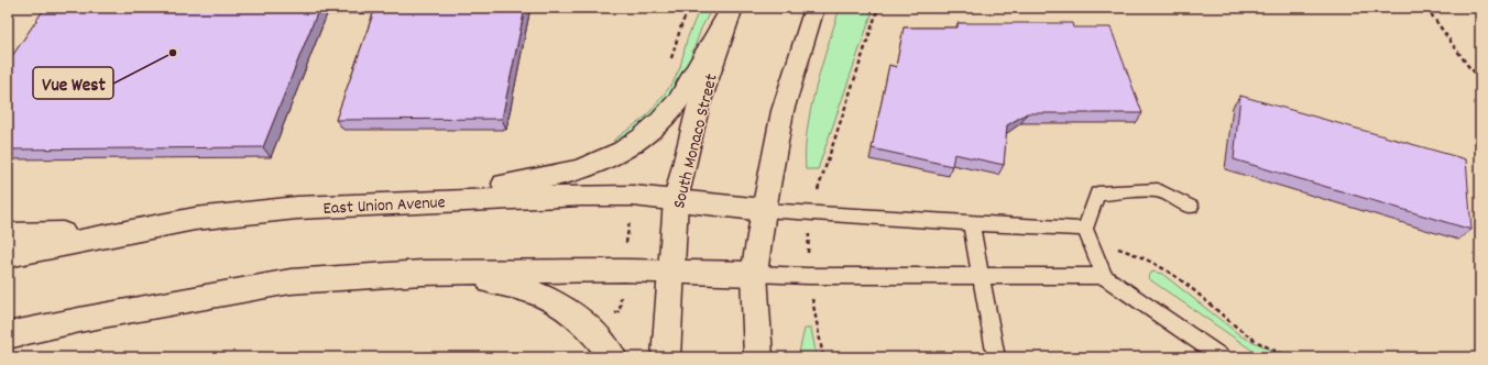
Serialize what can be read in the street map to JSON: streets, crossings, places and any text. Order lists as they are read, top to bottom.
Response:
{
  "streets": {
    "street": ["South Monaco Street", "East Union Avenue"]
  },
  "crossings": [
    ["South Monaco Street", "East Union Avenue"]
  ],
  "places": ["Vue West"]
}
